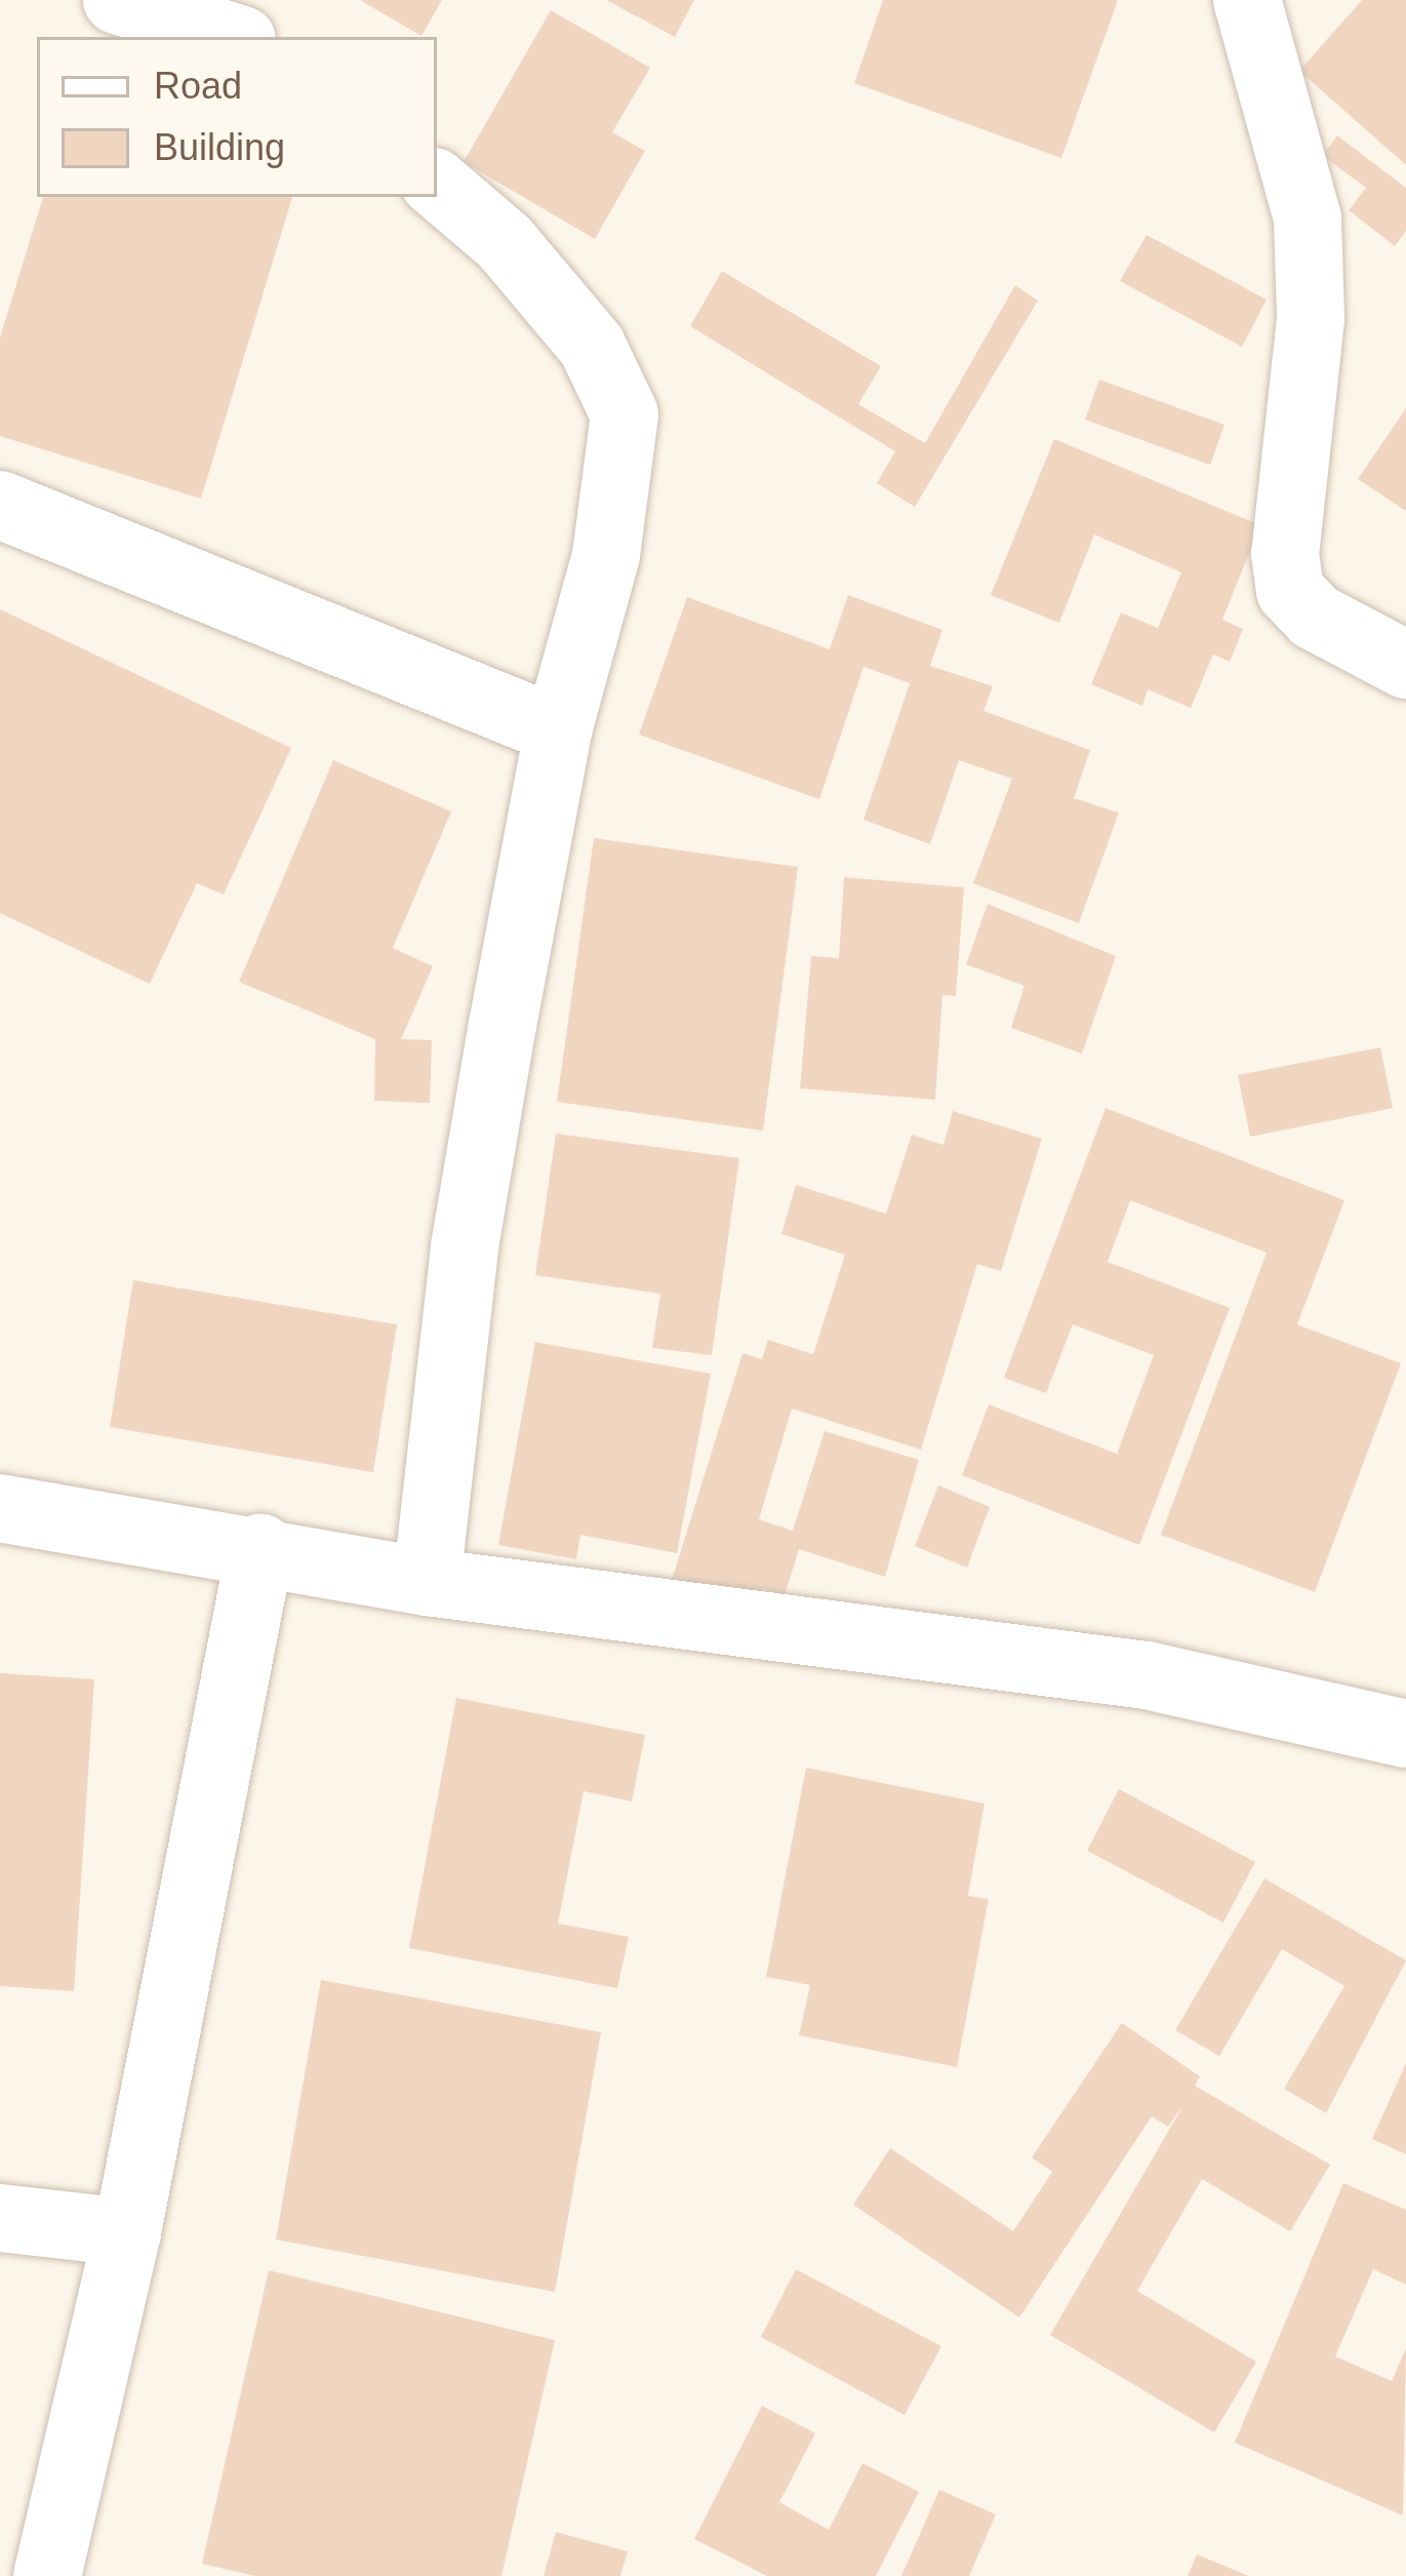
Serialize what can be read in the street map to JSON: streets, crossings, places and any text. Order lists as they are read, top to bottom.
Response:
{
  "legend": ["Road", "Building"]
}
